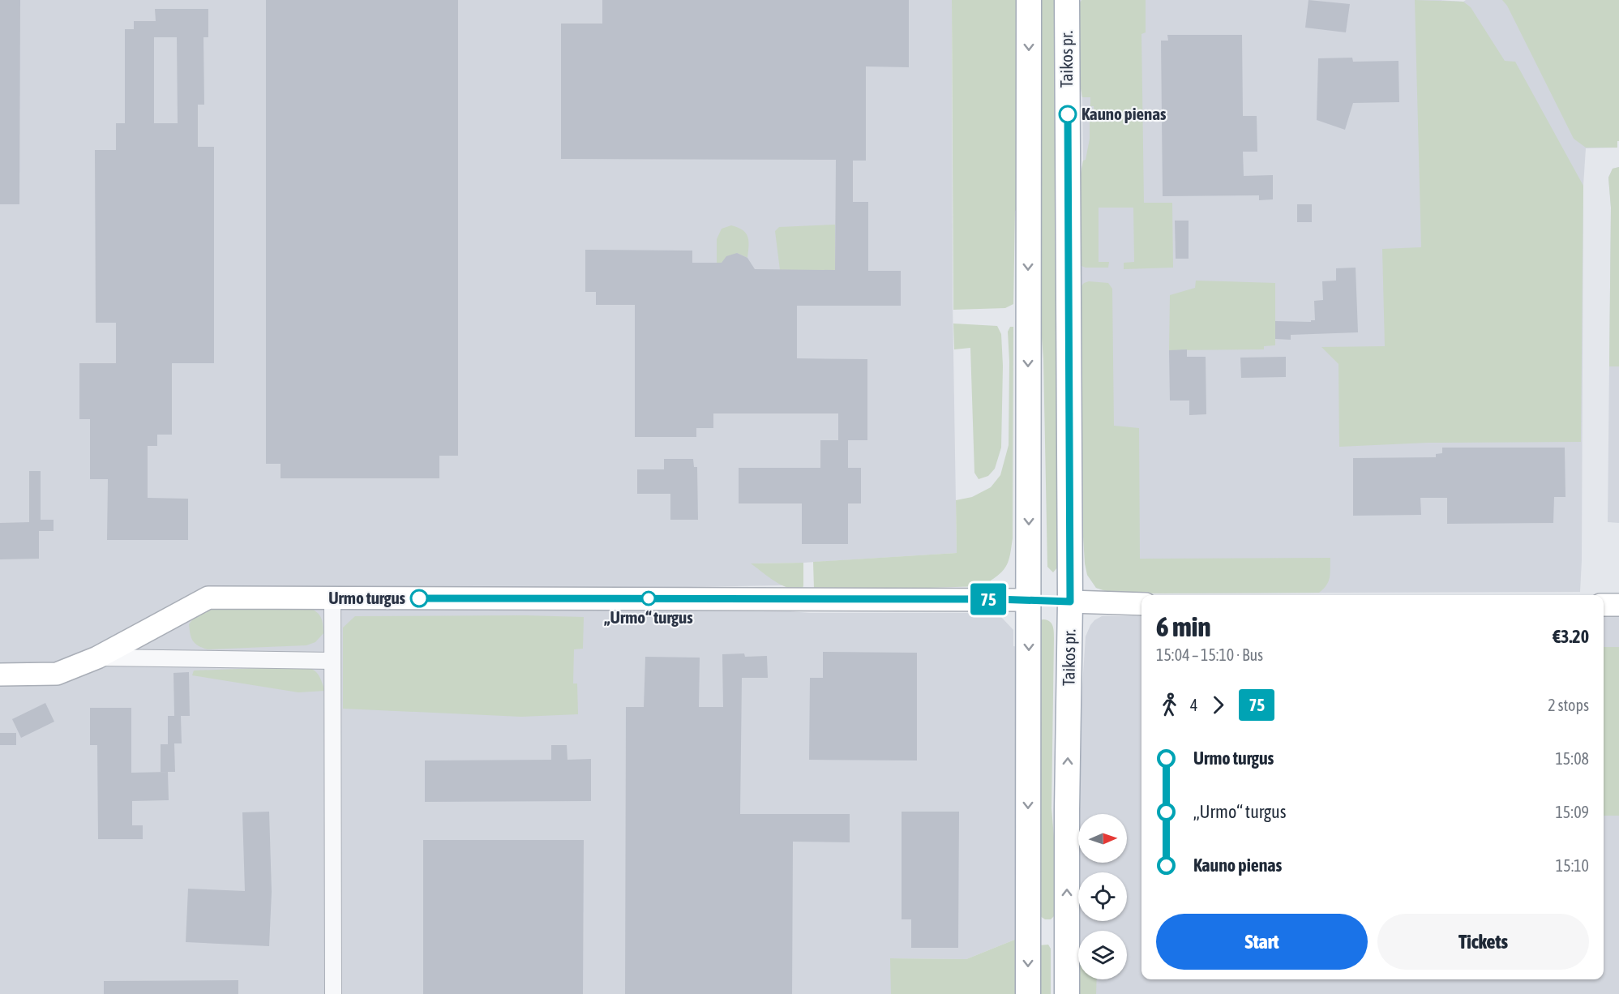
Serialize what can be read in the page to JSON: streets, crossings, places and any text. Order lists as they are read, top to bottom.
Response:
{
  "streets": {
    "main road": ["Taikos pr."]
  },
  "places": ["Kauno pienas", "Urmo turgus", "„Urmo“ turgus"],
  "lines": ["bus line 75"],
  "north": "right",
  "page": {
    "on_map": "75",
    "heading": ["6 min", "15:04 – 15:10 · Bus", "€3.20"],
    "legs": ["4", "75", "2 stops"],
    "list": [
      {
        "name": "Urmo turgus",
        "value": "15:08"
      },
      {
        "name": "„Urmo“ turgus",
        "value": "15:09"
      },
      {
        "name": "Kauno pienas",
        "value": "15:10"
      }
    ],
    "buttons": ["Start", "Tickets"]
  }
}
